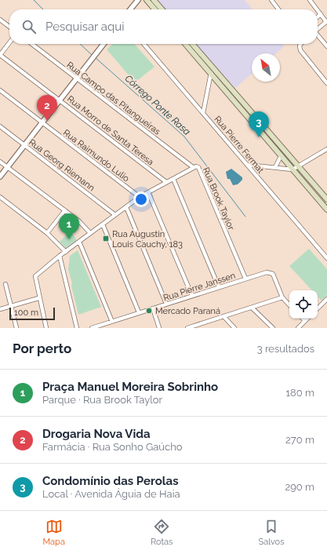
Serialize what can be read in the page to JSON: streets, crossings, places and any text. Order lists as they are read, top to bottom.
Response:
{
  "streets": {
    "street": [
      "Rua Campo das Pitangueiras",
      "Rua Morro de Santa Teresa",
      "Rua Pierre Fermat",
      "Rua Raimundo Lulio",
      "Rua Georg Riemann",
      "Rua Brook Taylor",
      "Rua Pierre Janssen"
    ]
  },
  "crossings": [
    ["Rua Campo das Pitangueiras", "Rua Brook Taylor"],
    ["Rua Morro de Santa Teresa", "Rua Brook Taylor"],
    ["Rua Raimundo Lulio", "Rua Brook Taylor"],
    ["Rua Georg Riemann", "Rua Brook Taylor"],
    ["Rua Brook Taylor", "Rua Pierre Janssen"]
  ],
  "water": ["Córrego Ponte Rasa"],
  "places": {
    "transit": ["Rua Augustin Louis Cauchy, 183"],
    "other": ["Mercado Paraná"]
  },
  "scale_bar": "100 m",
  "north": "top left",
  "page": {
    "search": "Pesquisar aqui",
    "pins": ["2", "3", "1"],
    "scale": "100 m",
    "heading": ["Por perto", "3 resultados"],
    "list": [
      {
        "mark": "1",
        "name": "Praça Manuel Moreira Sobrinho",
        "note": "Parque · Rua Brook Taylor",
        "value": "180 m"
      },
      {
        "mark": "2",
        "name": "Drogaria Nova Vida",
        "note": "Farmácia · Rua Sonho Gaúcho",
        "value": "270 m"
      },
      {
        "mark": "3",
        "name": "Condomínio das Perolas",
        "note": "Local · Avenida Águia de Haia",
        "value": "290 m"
      }
    ],
    "nav": ["Mapa", "Rotas", "Salvos"]
  }
}
